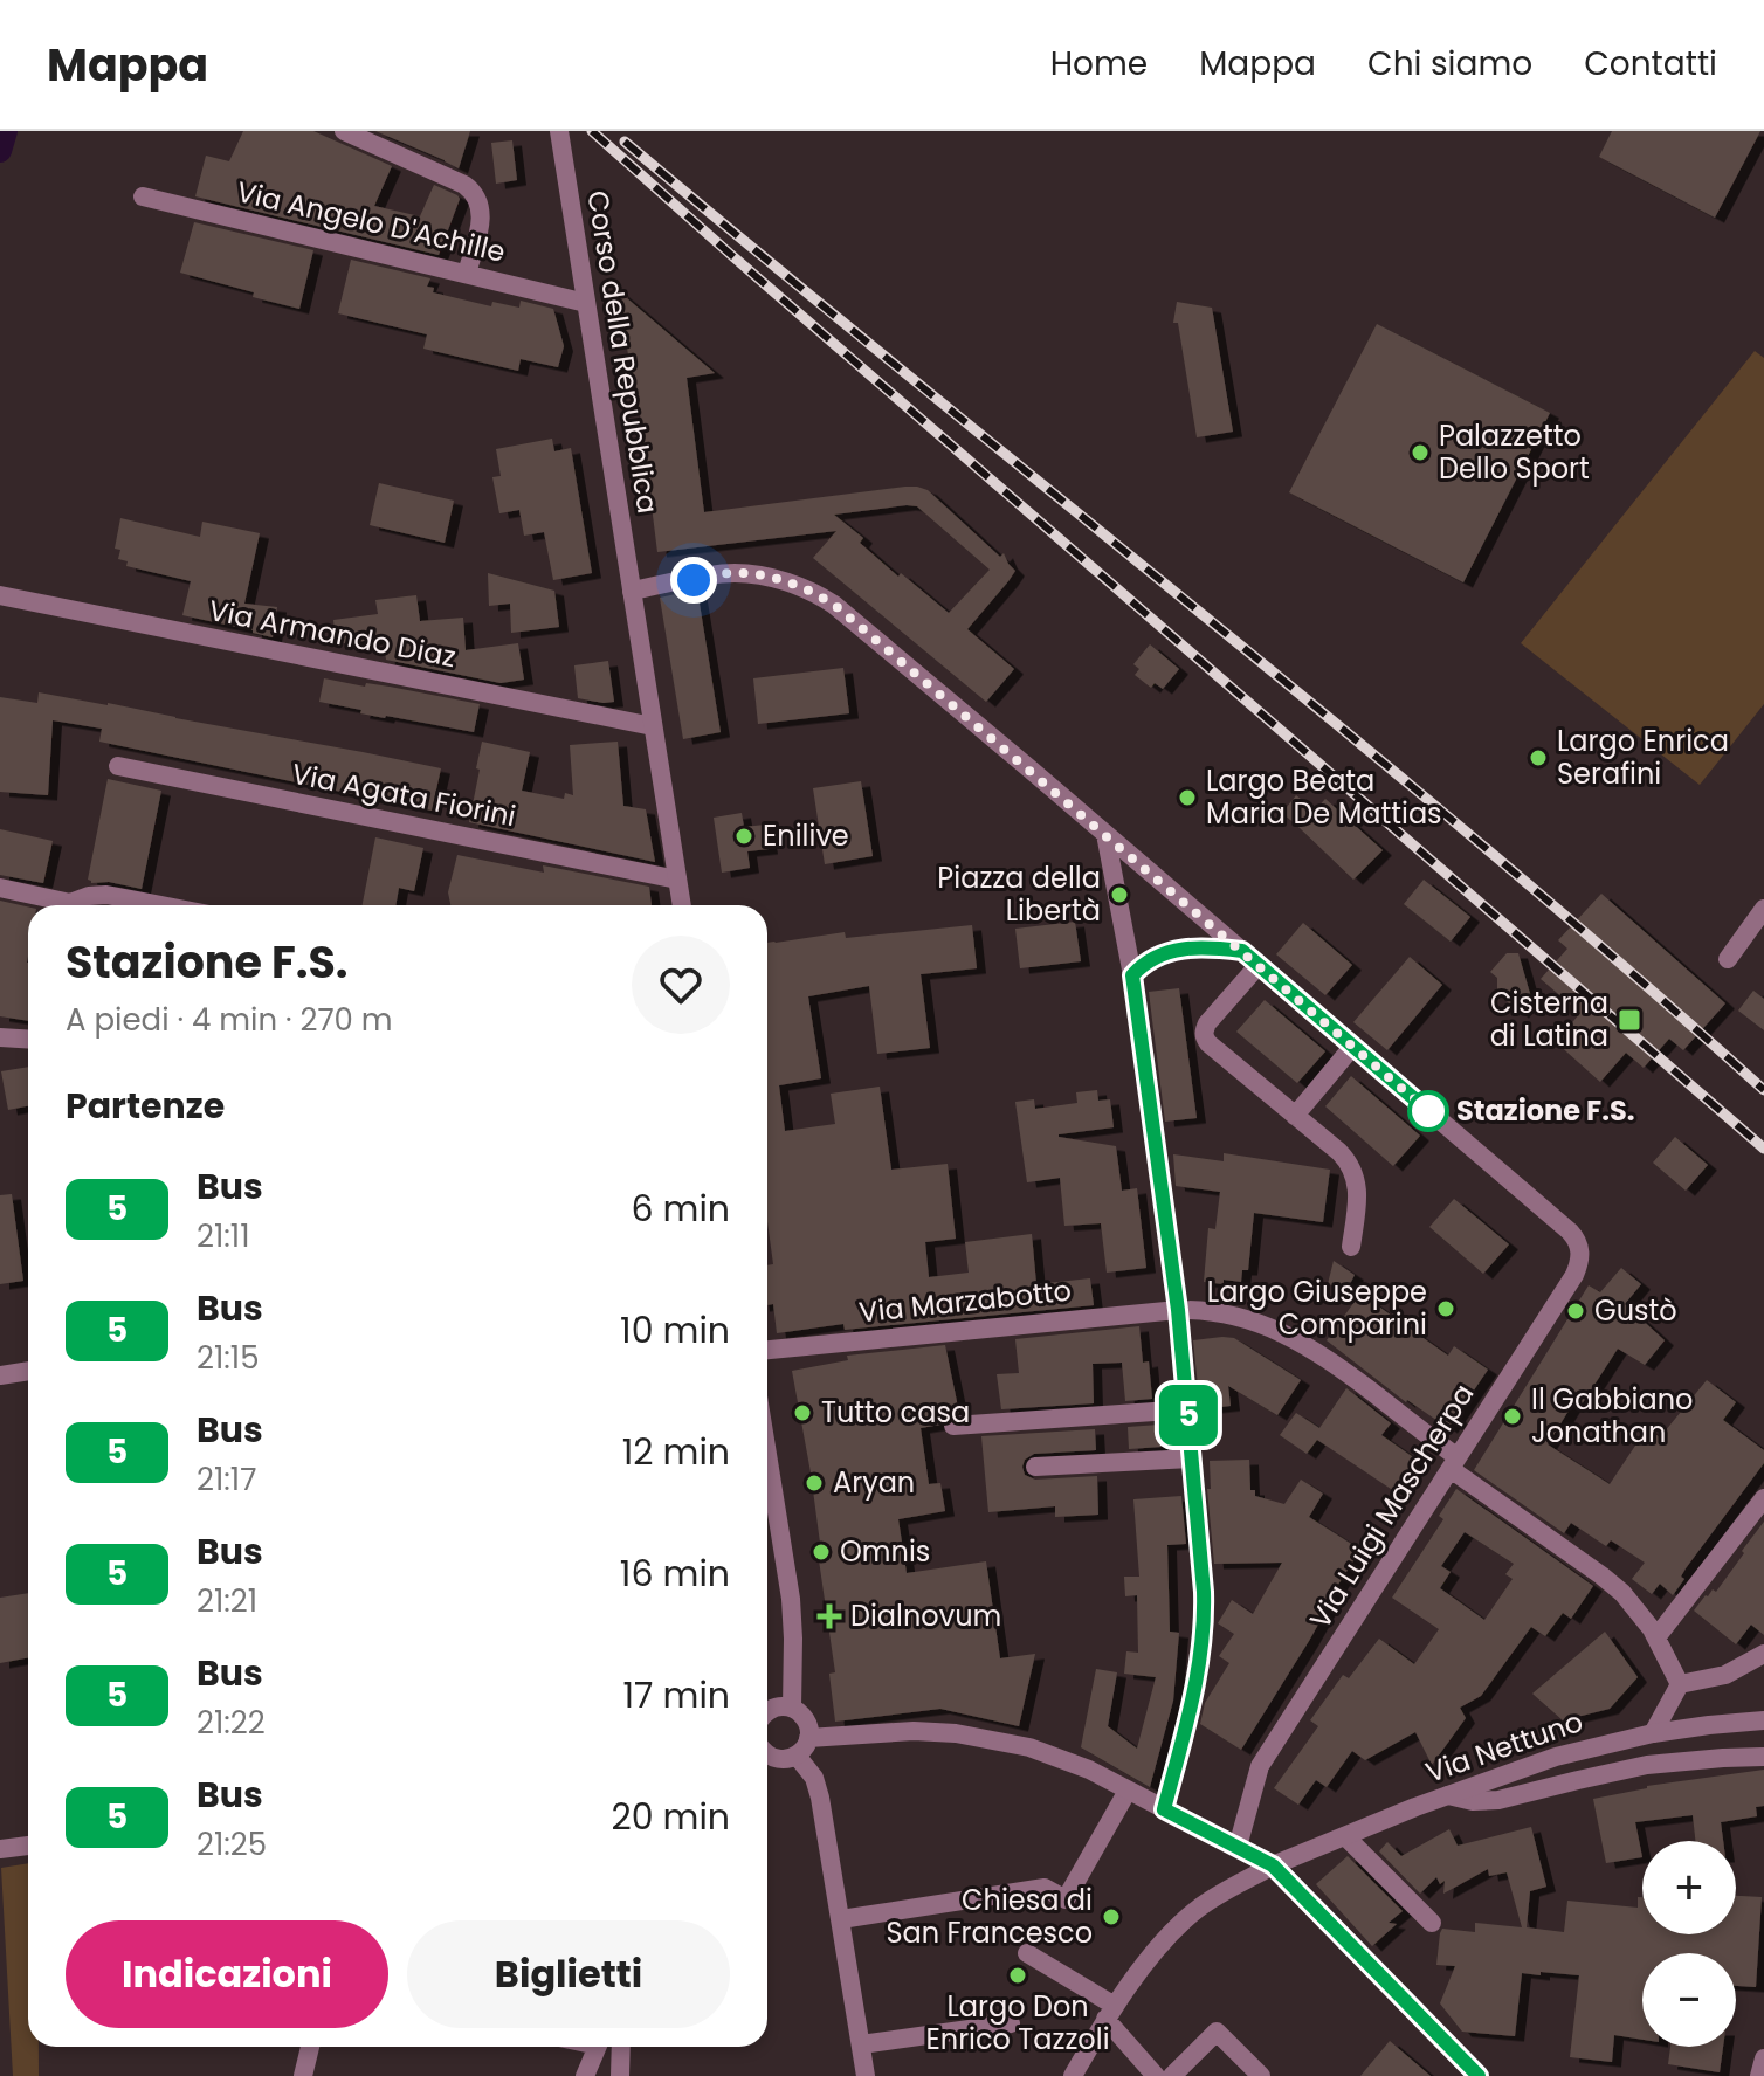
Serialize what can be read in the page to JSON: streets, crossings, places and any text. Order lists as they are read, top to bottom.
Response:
{
  "streets": {
    "street": [
      "Via Angelo D'Achille",
      "Corso della Repubblica",
      "Via Armando Diaz",
      "Via Agata Fiorini",
      "Via Marzabotto",
      "Via Luigi Mascherpa",
      "Via Nettuno"
    ]
  },
  "crossings": [
    ["Via Angelo D'Achille", "Corso della Repubblica"],
    ["Corso della Repubblica", "Via Armando Diaz"],
    ["Corso della Repubblica", "Via Agata Fiorini"],
    ["Via Marzabotto", "Via Luigi Mascherpa"]
  ],
  "places": {
    "other": [
      "Palazzetto Dello Sport",
      "Largo Enrica Serafini",
      "Largo Beata Maria De Mattias",
      "Enilive",
      "Piazza della Libertà",
      "Stazione F.S.",
      "Largo Giuseppe Comparini",
      "Gustò",
      "Tutto casa",
      "Il Gabbiano Jonathan",
      "Aryan",
      "Omnis",
      "Chiesa di San Francesco",
      "Largo Don Enrico Tazzoli"
    ],
    "transit": ["Cisterna di Latina"],
    "health": ["Dialnovum"]
  },
  "lines": ["bus line 5"],
  "page": {
    "header": "Mappa",
    "nav": [
      "Home",
      "Mappa",
      "Chi siamo",
      "Contatti"
    ],
    "on_map": "5",
    "heading": [
      ["Stazione F.S.", "A piedi · 4 min · 270 m"],
      "Partenze"
    ],
    "list": [
      {
        "mark": "5",
        "name": "Bus",
        "note": "21:11",
        "value": "6 min"
      },
      {
        "mark": "5",
        "name": "Bus",
        "note": "21:15",
        "value": "10 min"
      },
      {
        "mark": "5",
        "name": "Bus",
        "note": "21:17",
        "value": "12 min"
      },
      {
        "mark": "5",
        "name": "Bus",
        "note": "21:21",
        "value": "16 min"
      },
      {
        "mark": "5",
        "name": "Bus",
        "note": "21:22",
        "value": "17 min"
      },
      {
        "mark": "5",
        "name": "Bus",
        "note": "21:25",
        "value": "20 min"
      }
    ],
    "map_buttons": ["+", "−"],
    "buttons": ["Indicazioni", "Biglietti"]
  }
}
